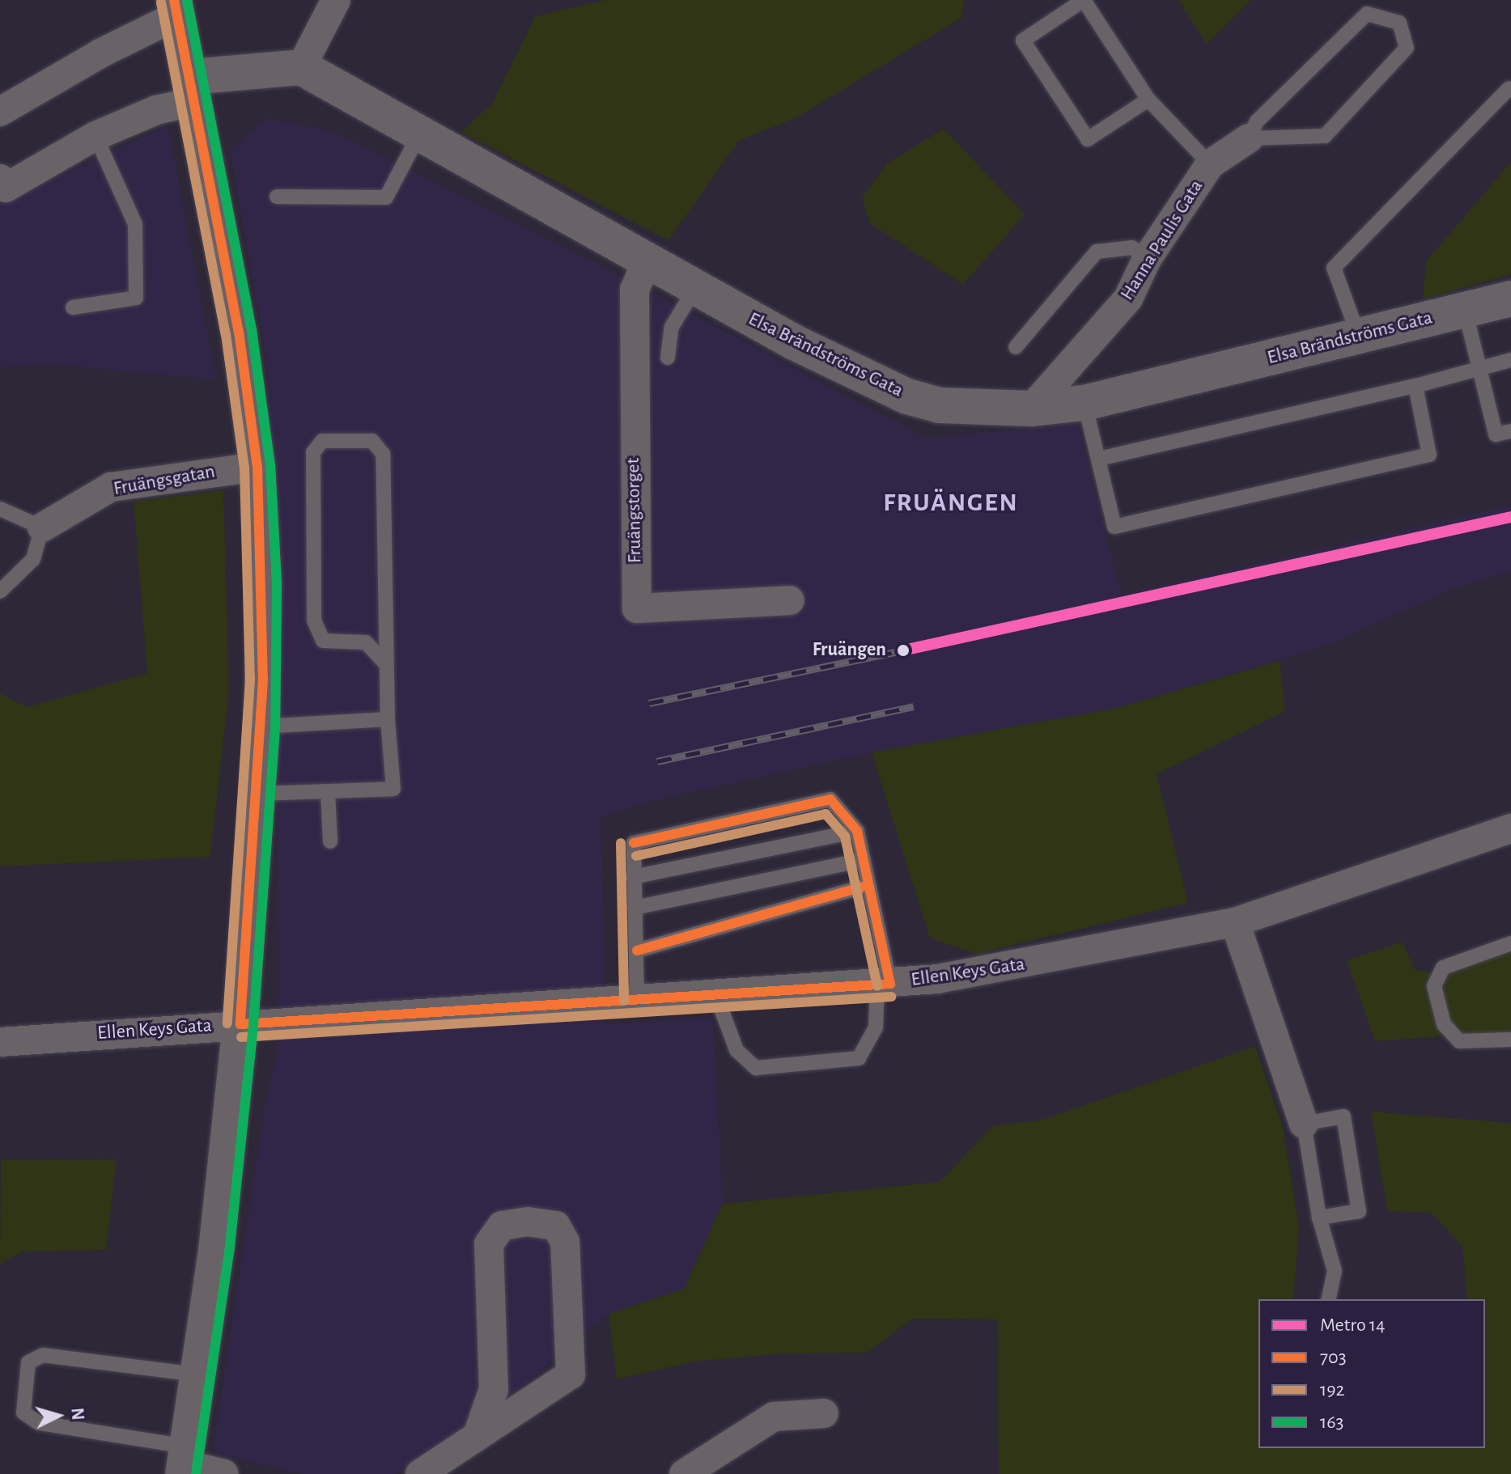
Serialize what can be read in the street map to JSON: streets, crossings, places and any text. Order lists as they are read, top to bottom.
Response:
{
  "streets": {
    "street": [
      "Hanna Paulis Gata",
      "Elsa Brändströms Gata",
      "Fruängsgatan",
      "Fruängstorget",
      "Ellen Keys Gata"
    ]
  },
  "crossings": [
    ["Hanna Paulis Gata", "Elsa Brändströms Gata"],
    ["Elsa Brändströms Gata", "Fruängstorget"]
  ],
  "districts": ["FRUÄNGEN"],
  "places": ["Fruängen"],
  "lines": [
    "transit line 703",
    "transit line 163",
    "transit line 192",
    "metro line 14"
  ],
  "legend": [
    "Metro 14",
    "703",
    "192",
    "163"
  ],
  "north": "right"
}
